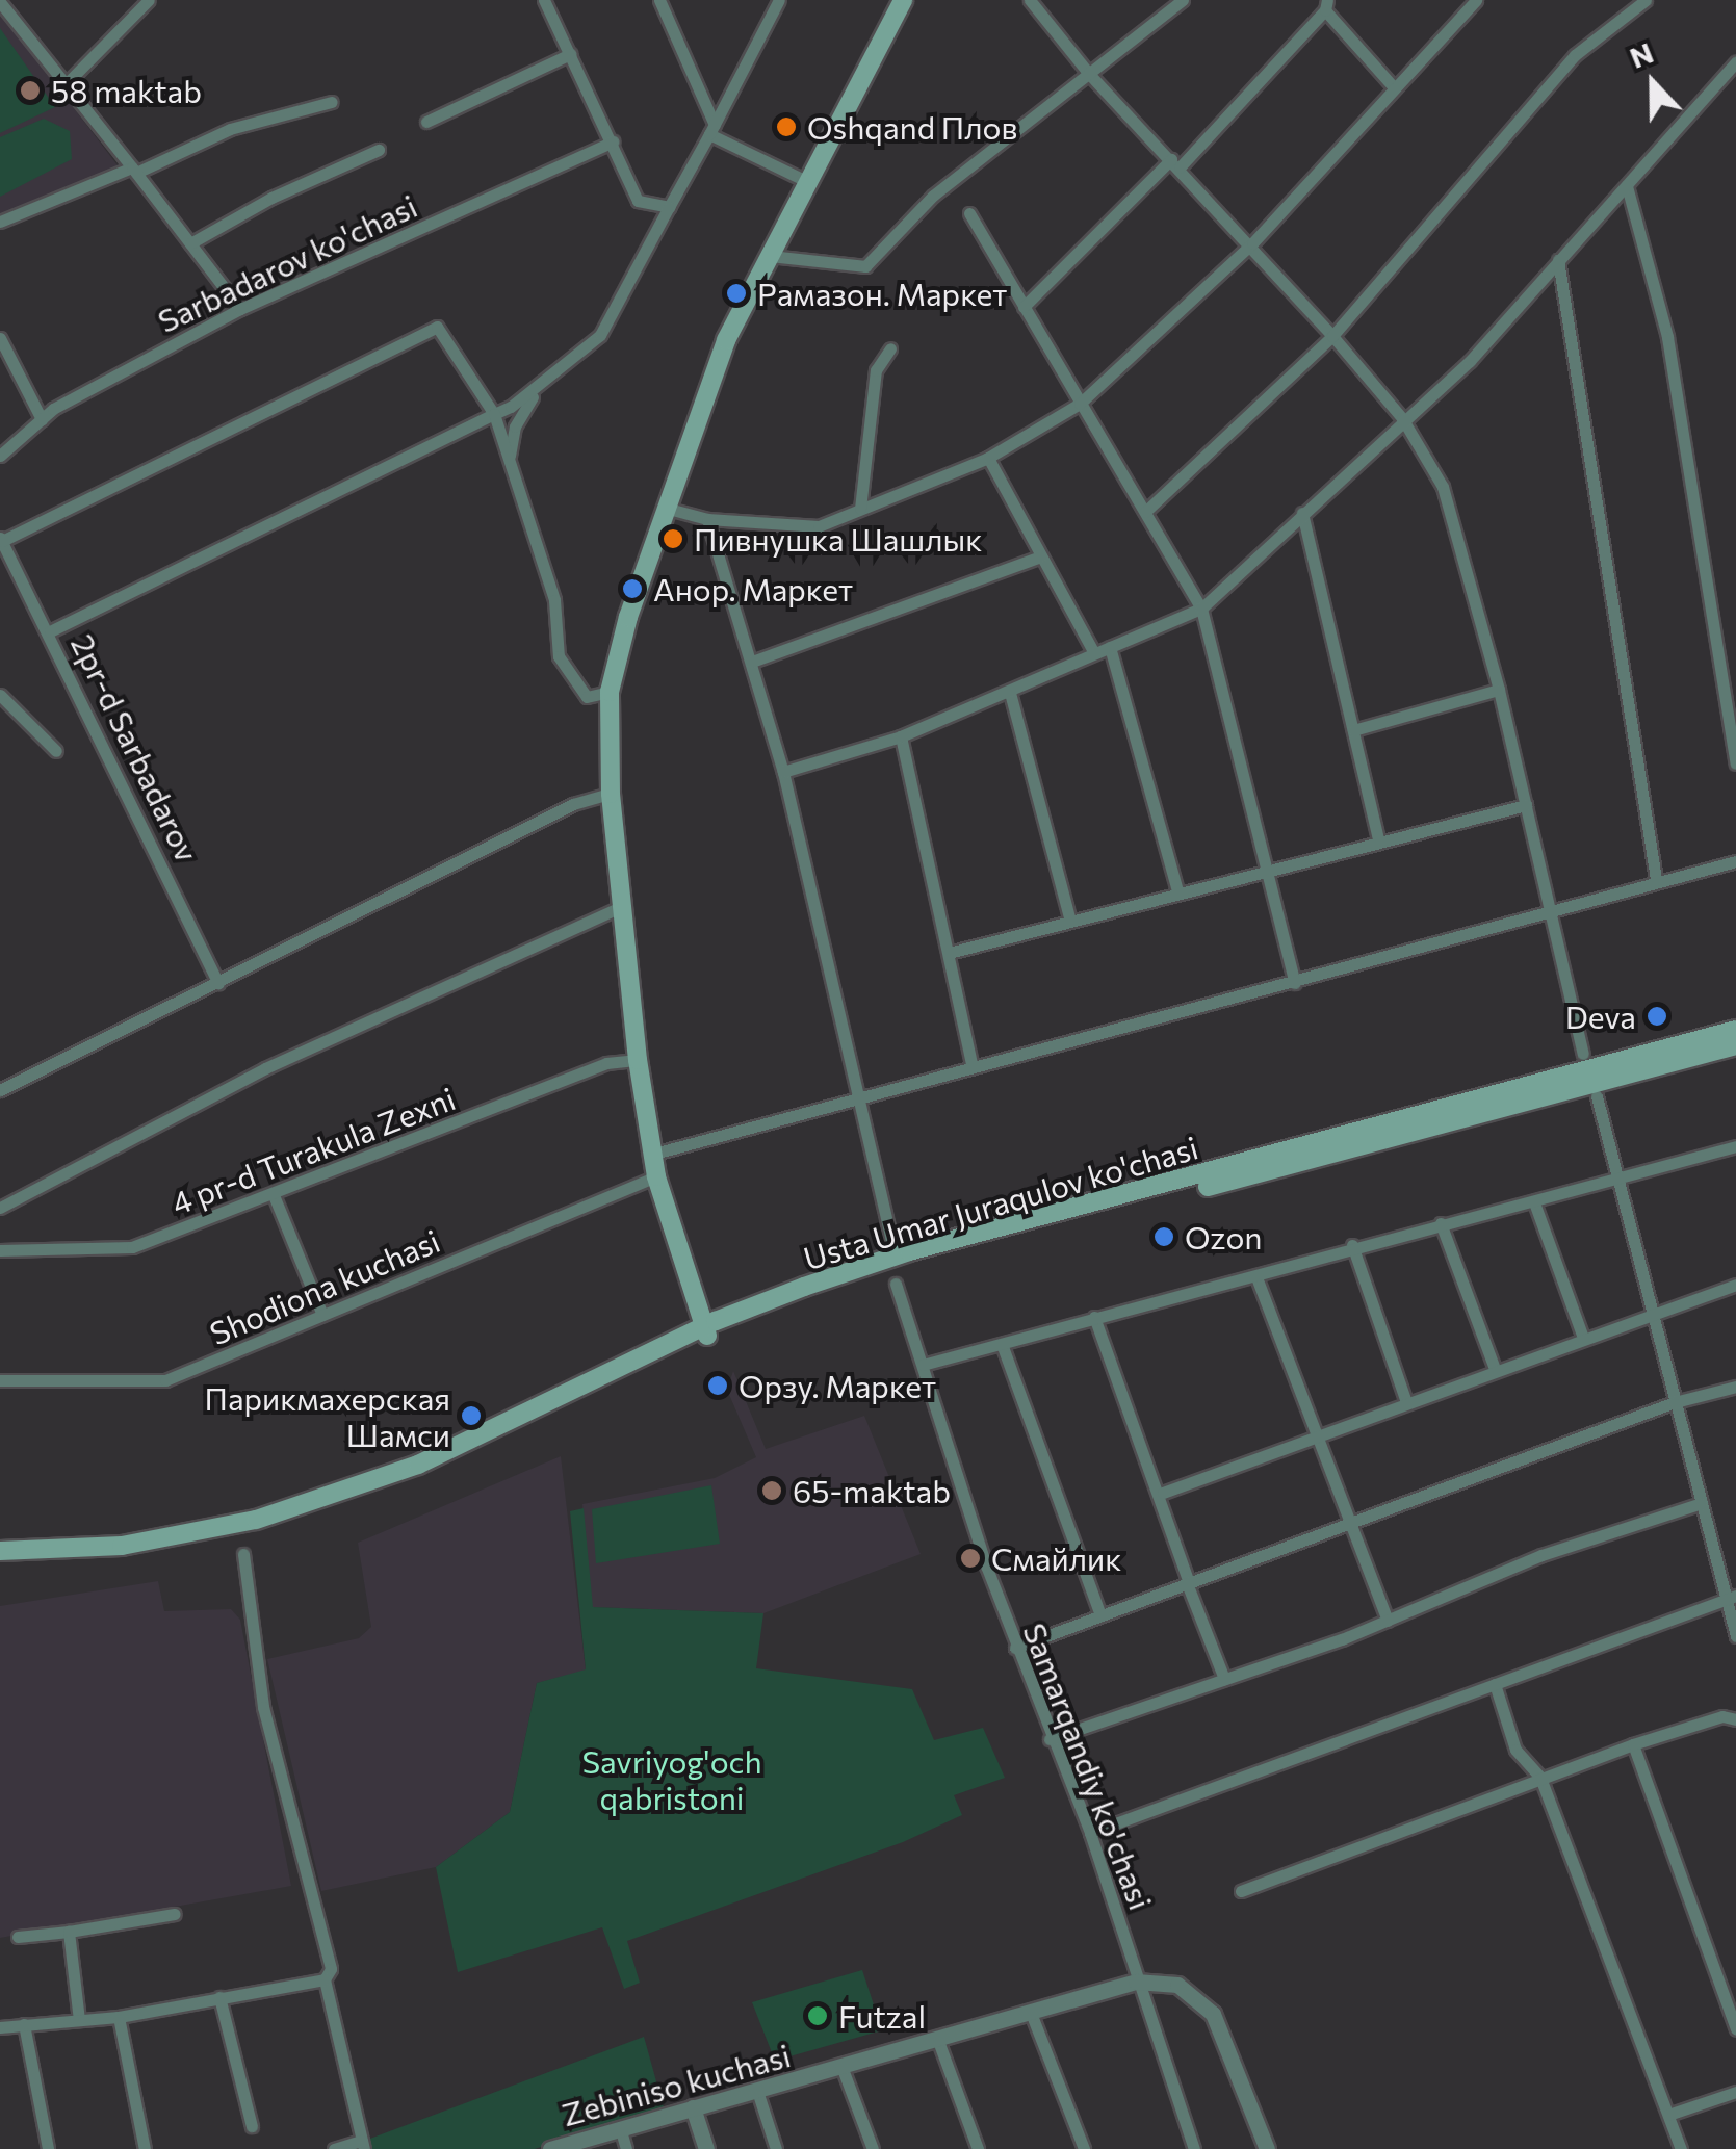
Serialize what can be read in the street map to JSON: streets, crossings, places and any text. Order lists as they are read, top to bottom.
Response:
{
  "streets": {
    "main road": ["Usta Umar Juraqulov ko'chasi"],
    "street": [
      "Sarbadarov ko'chasi",
      "2pr-d Sarbadarov",
      "4 pr-d Turakula Zexni",
      "Shodiona kuchasi",
      "Samarqandiy ko'chasi",
      "Zebiniso kuchasi"
    ]
  },
  "crossings": [
    ["Samarqandiy ko'chasi", "Zebiniso kuchasi"]
  ],
  "parks": ["Savriyog'och qabristoni"],
  "places": [
    "58 maktab",
    "Oshqand Плов",
    "Рамазон. Маркет",
    "Пивнушка Шашлык",
    "Анор. Маркет",
    "Deva",
    "Ozon",
    "Орзу. Маркет",
    "Парикмахерская Шамси",
    "65-maktab",
    "Смайлик",
    "Futzal"
  ],
  "north": "top"
}
